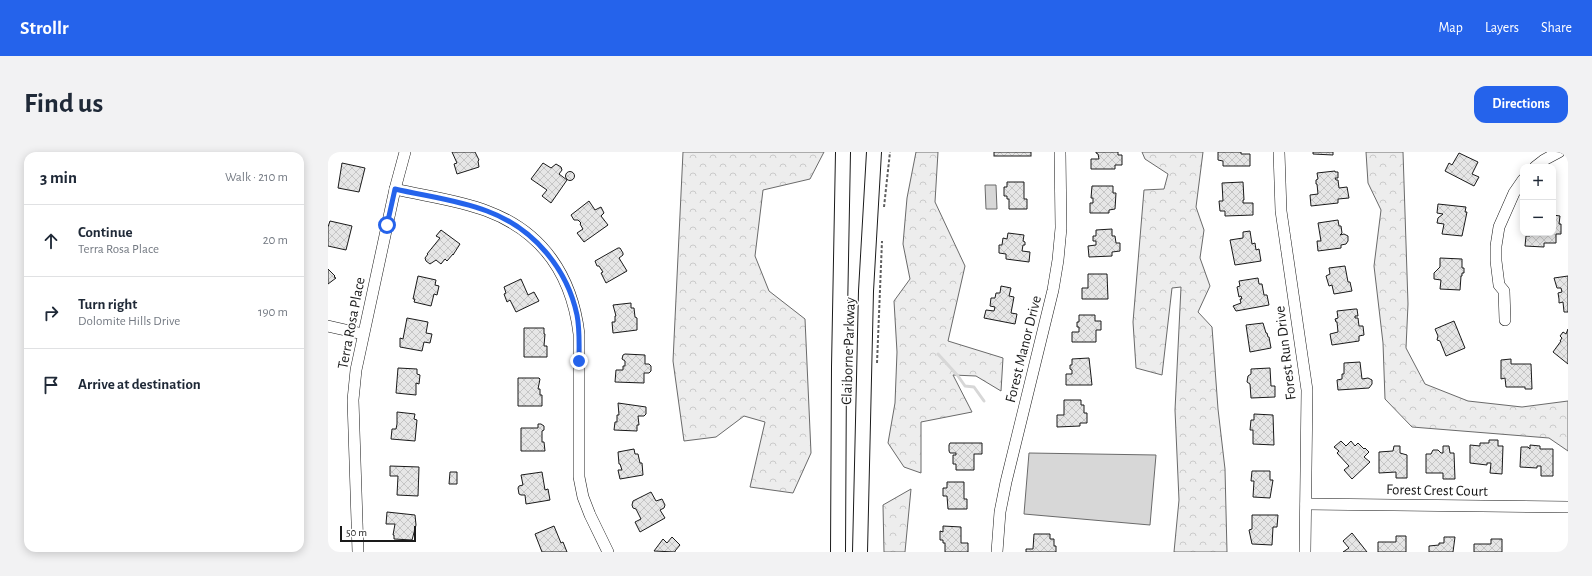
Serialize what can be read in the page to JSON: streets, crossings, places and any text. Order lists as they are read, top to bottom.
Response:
{
  "streets": {
    "main road": ["Claiborne Parkway"],
    "street": [
      "Terra Rosa Place",
      "Forest Manor Drive",
      "Forest Run Drive",
      "Forest Crest Court"
    ]
  },
  "crossings": [
    ["Forest Run Drive", "Forest Crest Court"]
  ],
  "scale_bar": "50 m",
  "page": {
    "header": "Strollr",
    "nav": ["Map", "Layers", "Share"],
    "buttons": "Directions",
    "title": "Find us",
    "heading": ["3 min", "Walk · 210 m"],
    "map_buttons": ["+", "−"],
    "list": [
      ["Continue", "Terra Rosa Place", "20 m"],
      ["Turn right", "Dolomite Hills Drive", "190 m"],
      "Arrive at destination"
    ],
    "scale": "50 m"
  }
}
